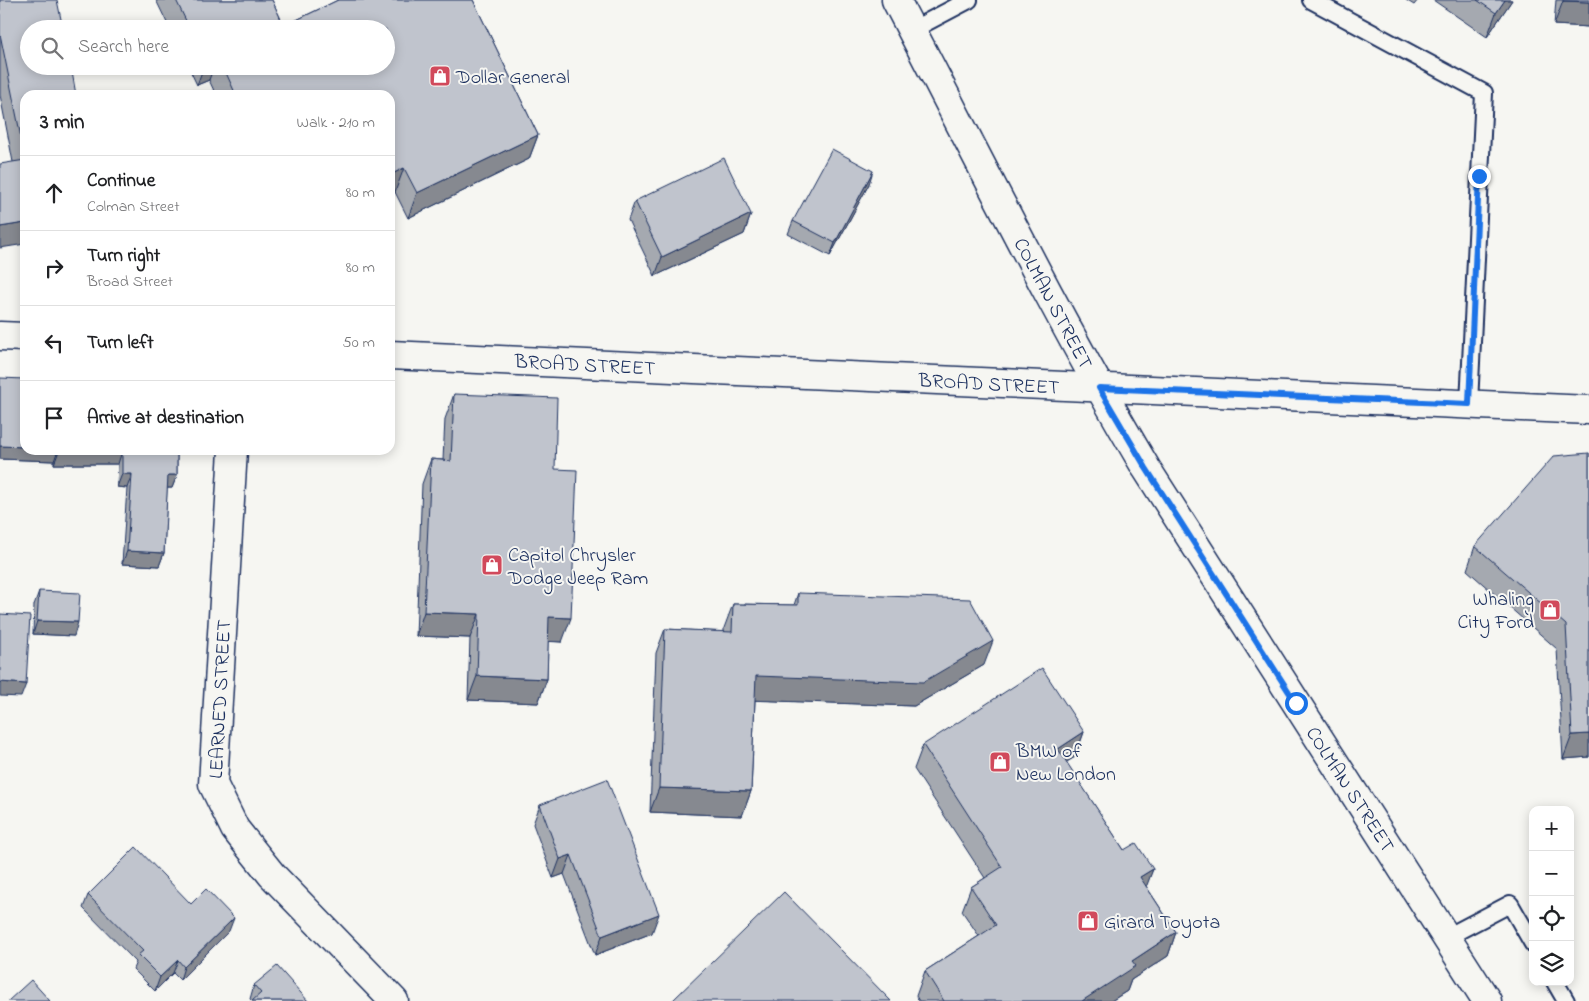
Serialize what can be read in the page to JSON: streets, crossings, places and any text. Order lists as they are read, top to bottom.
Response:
{
  "streets": {
    "main road": ["COLMAN STREET", "BROAD STREET", "LEARNED STREET"]
  },
  "crossings": [
    ["COLMAN STREET", "BROAD STREET"]
  ],
  "places": {
    "shop": [
      "Dollar General",
      "Capitol Chrysler Dodge Jeep Ram",
      "Whaling City Ford",
      "BMW of New London",
      "Girard Toyota"
    ]
  },
  "page": {
    "search": "Search here",
    "heading": ["3 min", "Walk · 210 m"],
    "list": [
      ["Continue", "Colman Street", "80 m"],
      ["Turn right", "Broad Street", "80 m"],
      ["Turn left", "50 m"],
      "Arrive at destination"
    ],
    "map_buttons": ["+", "−"]
  }
}
